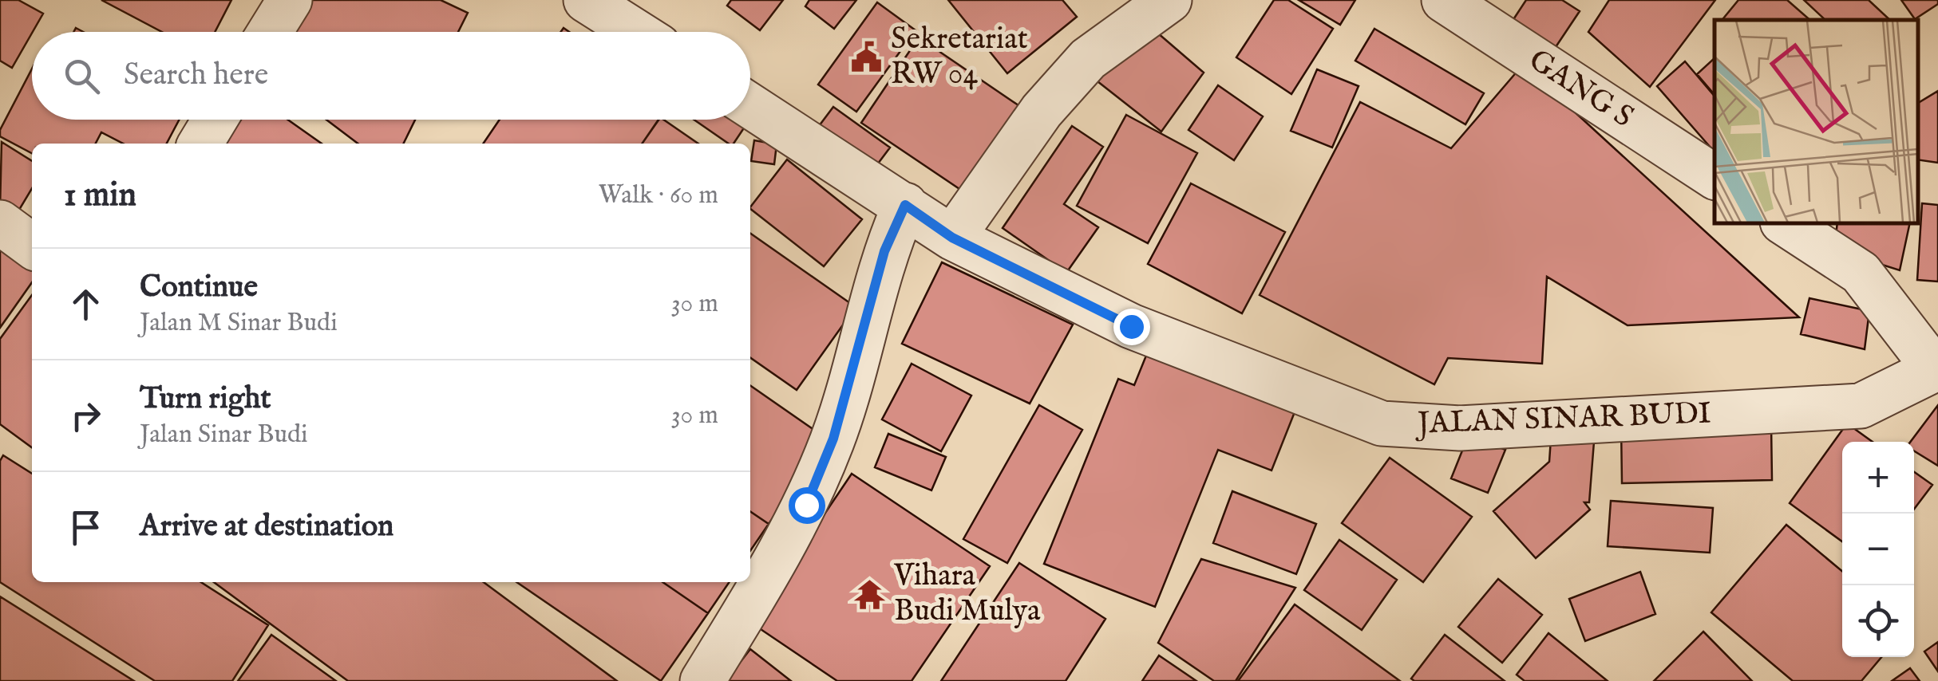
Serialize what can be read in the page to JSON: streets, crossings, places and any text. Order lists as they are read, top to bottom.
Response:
{
  "streets": {
    "street": ["GANG S", "JALAN SINAR BUDI"]
  },
  "places": {
    "public building": ["Sekretariat RW 04"],
    "temple": ["Vihara Budi Mulya"]
  },
  "page": {
    "search": "Search here",
    "heading": ["1 min", "Walk · 60 m"],
    "list": [
      ["Continue", "Jalan M Sinar Budi", "30 m"],
      ["Turn right", "Jalan Sinar Budi", "30 m"],
      "Arrive at destination"
    ],
    "map_buttons": ["+", "−"]
  }
}
